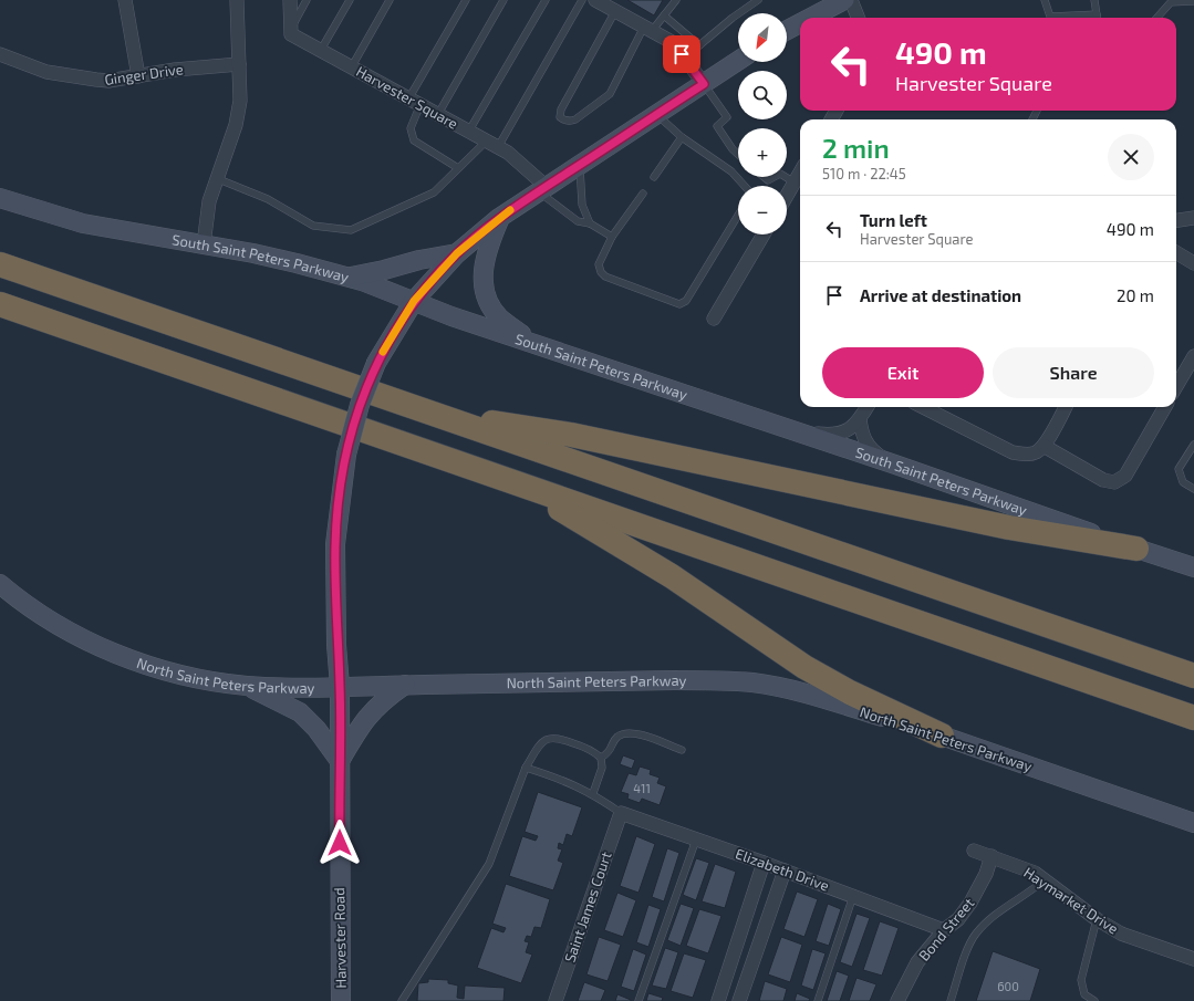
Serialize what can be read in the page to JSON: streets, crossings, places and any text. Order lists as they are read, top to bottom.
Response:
{
  "streets": {
    "main road": ["South Saint Peters Parkway", "North Saint Peters Parkway", "Harvester Road"],
    "street": [
      "Ginger Drive",
      "Harvester Square",
      "Elizabeth Drive",
      "Haymarket Drive",
      "Saint James Court",
      "Bond Street"
    ]
  },
  "crossings": [
    ["Harvester Square", "Harvester Road"],
    ["South Saint Peters Parkway", "Harvester Road"],
    ["North Saint Peters Parkway", "Harvester Road"],
    ["Elizabeth Drive", "Saint James Court"],
    ["Elizabeth Drive", "Bond Street"],
    ["Haymarket Drive", "Bond Street"]
  ],
  "house_numbers": ["411", "600"],
  "north": "bottom left",
  "page": {
    "map_buttons": ["+", "−"],
    "turn": ["490 m", "Harvester Square"],
    "heading": ["2 min", "510 m · 22:45"],
    "list": [
      {
        "name": "Turn left",
        "note": "Harvester Square",
        "value": "490 m"
      },
      {
        "name": "Arrive at destination",
        "value": "20 m"
      }
    ],
    "buttons": ["Exit", "Share"]
  }
}
